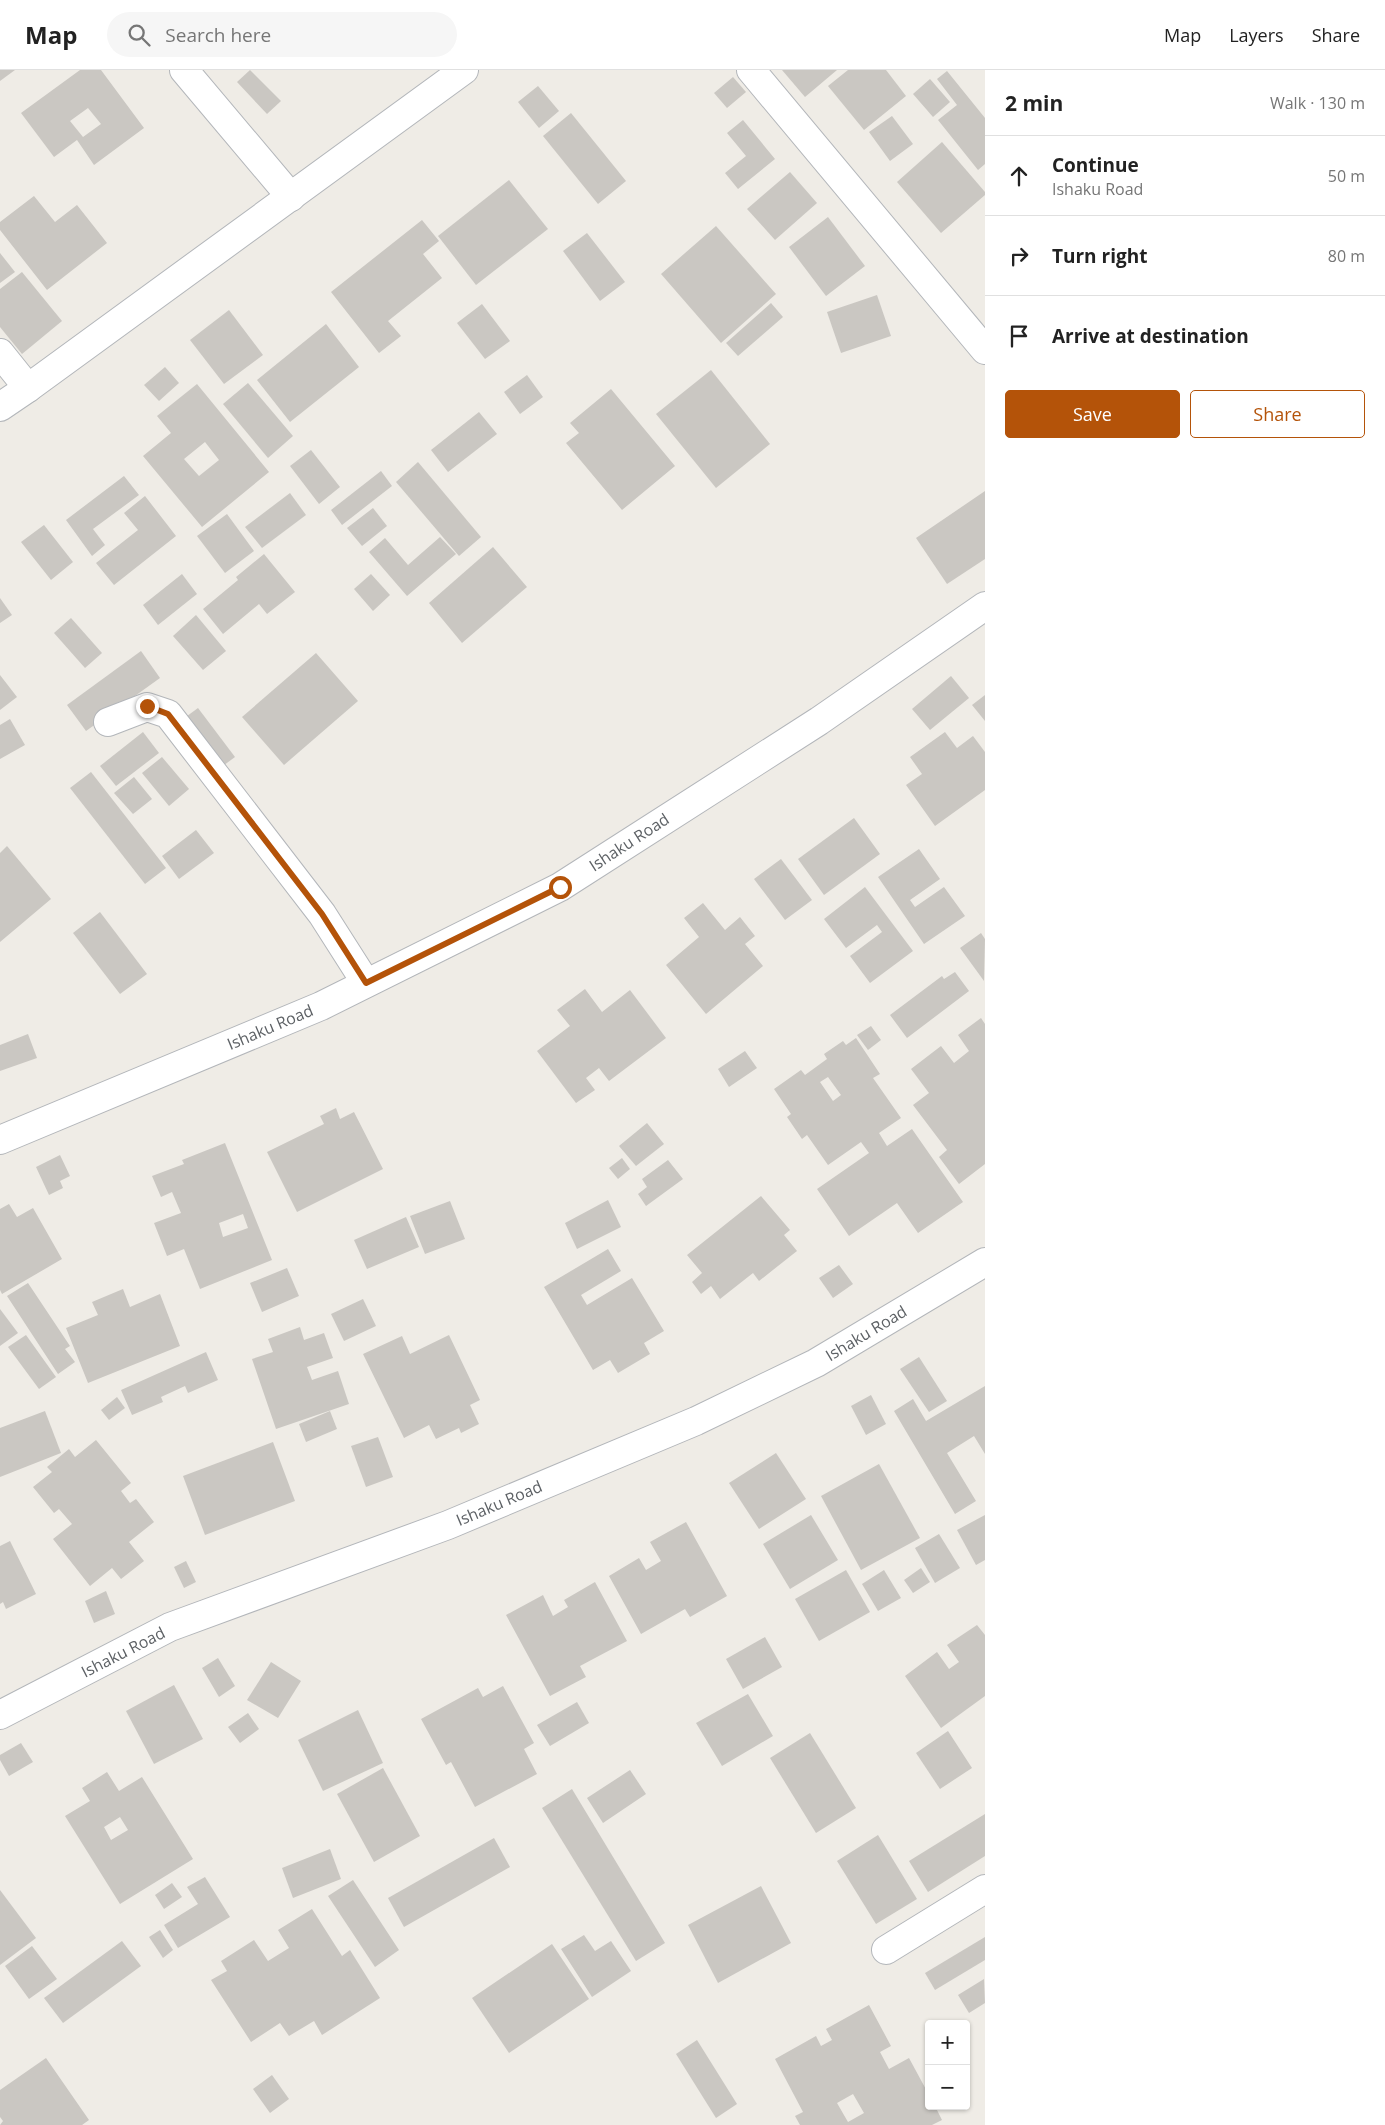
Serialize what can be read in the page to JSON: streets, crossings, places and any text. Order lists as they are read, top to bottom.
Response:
{
  "streets": {
    "street": ["Ishaku Road"]
  },
  "page": {
    "header": "Map",
    "search": "Search here",
    "nav": ["Map", "Layers", "Share"],
    "heading": ["2 min", "Walk · 130 m"],
    "list": [
      ["Continue", "Ishaku Road", "50 m"],
      ["Turn right", "80 m"],
      "Arrive at destination"
    ],
    "buttons": ["Save", "Share"],
    "map_buttons": ["+", "−"]
  }
}
